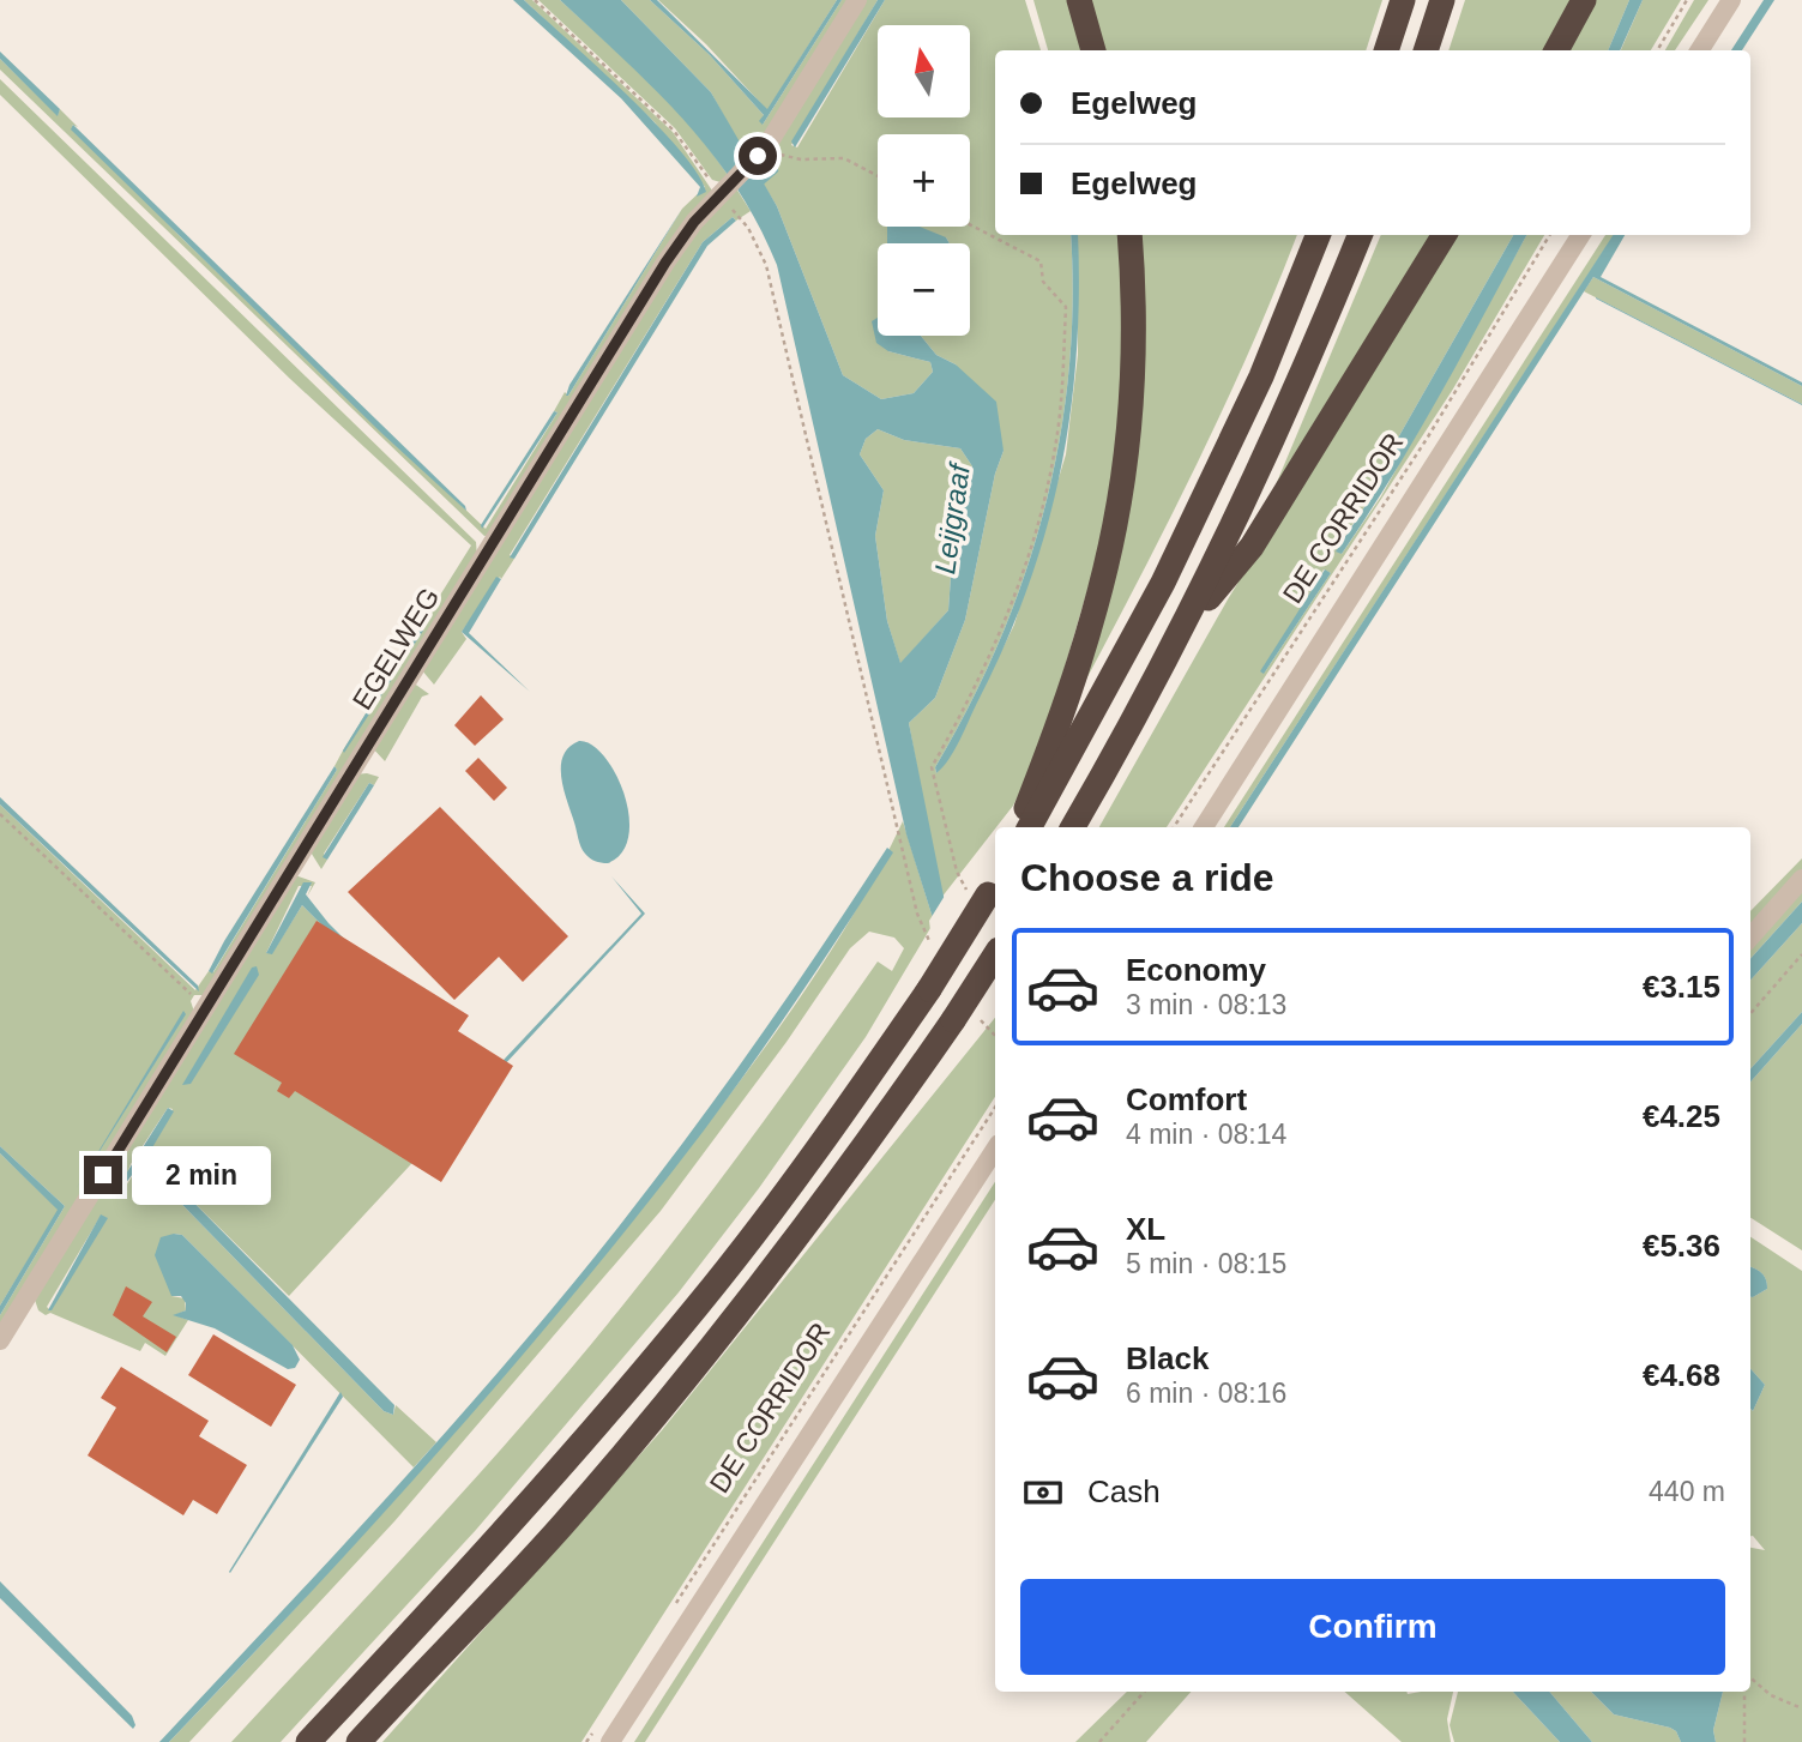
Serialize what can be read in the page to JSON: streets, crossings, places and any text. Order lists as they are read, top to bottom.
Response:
{
  "streets": {
    "street": ["DE CORRIDOR", "EGELWEG"]
  },
  "water": ["Leijgraaf"],
  "north": "top",
  "page": {
    "map_buttons": ["+", "−"],
    "banner": ["Egelweg", "Egelweg"],
    "heading": "Choose a ride",
    "list": [
      {
        "name": "Economy",
        "note": "3 min · 08:13",
        "value": "€3.15"
      },
      {
        "name": "Comfort",
        "note": "4 min · 08:14",
        "value": "€4.25"
      },
      {
        "name": "XL",
        "note": "5 min · 08:15",
        "value": "€5.36"
      },
      {
        "name": "Black",
        "note": "6 min · 08:16",
        "value": "€4.68"
      }
    ],
    "bubble": "2 min",
    "pay": ["Cash", "440 m"],
    "buttons": "Confirm"
  }
}
